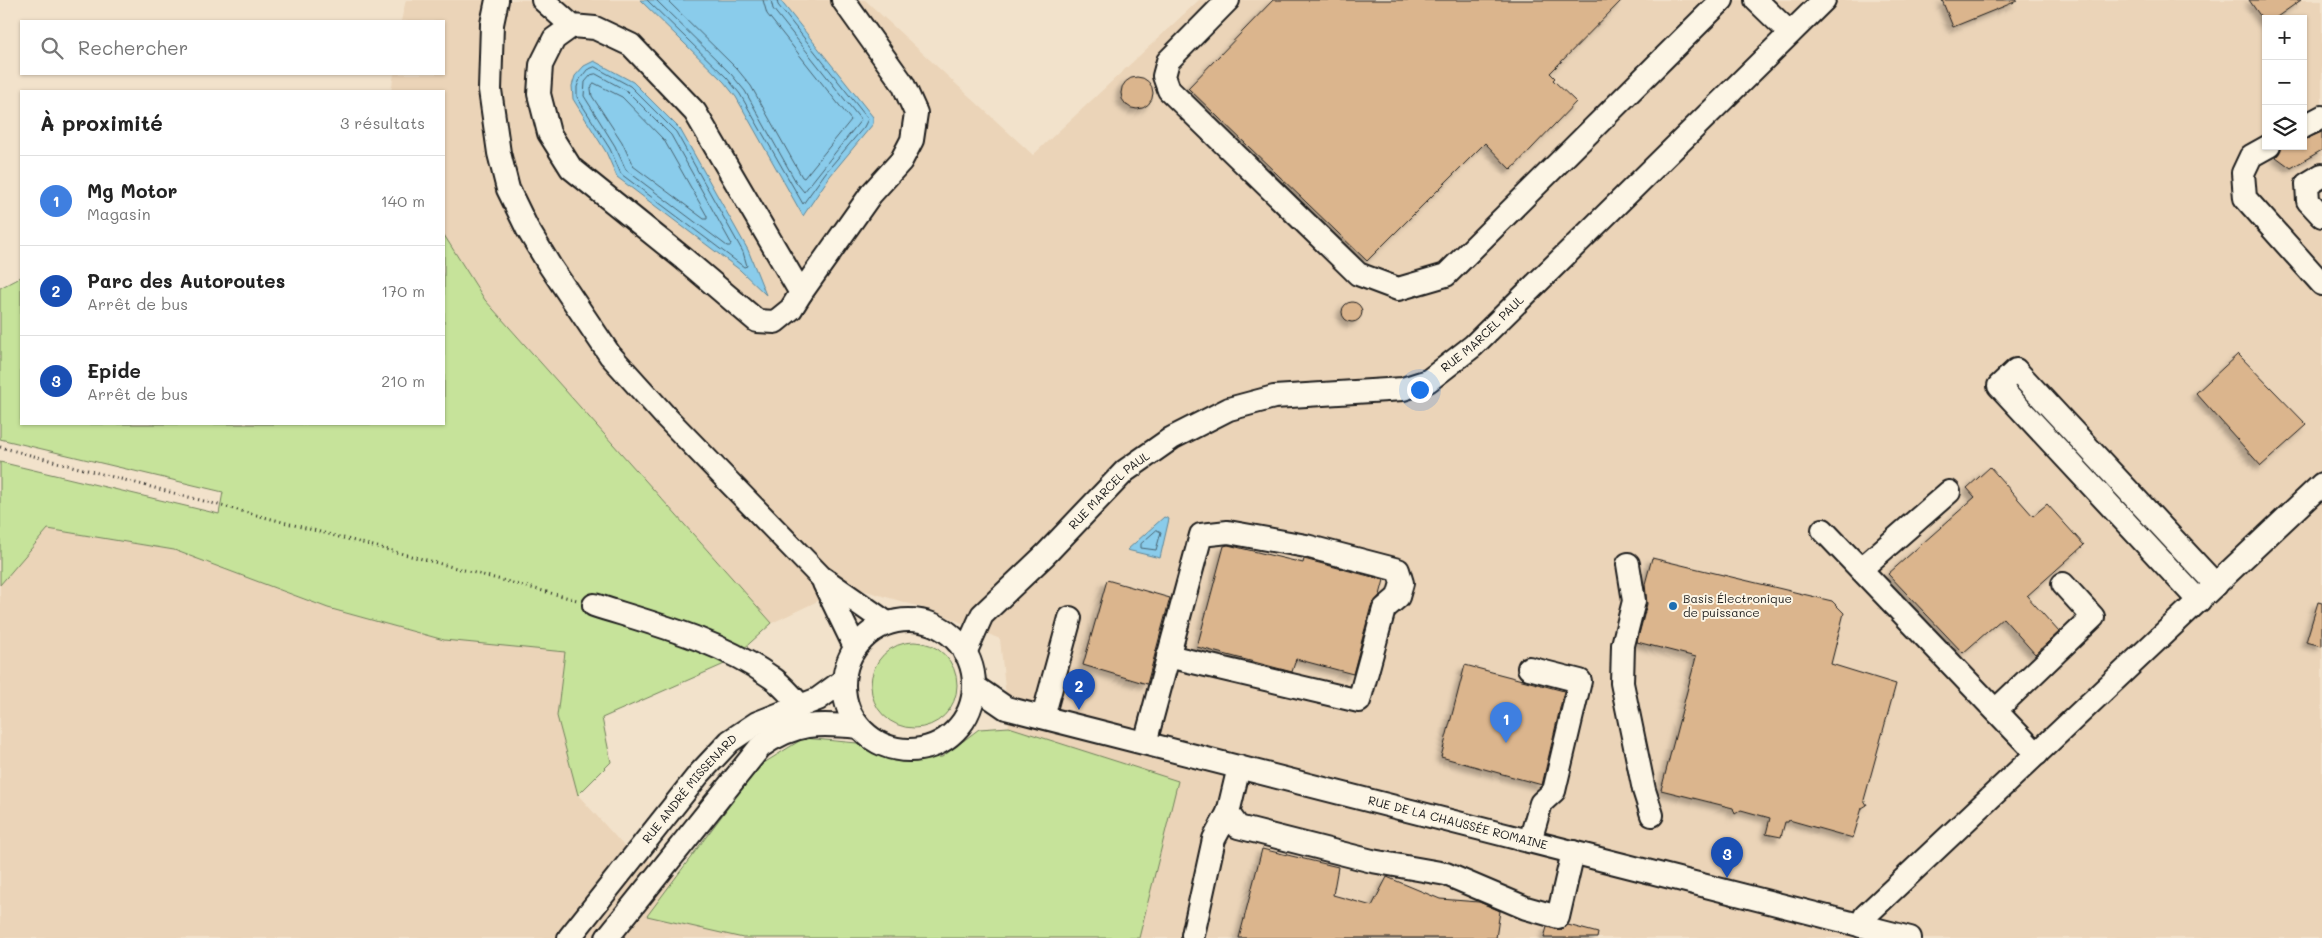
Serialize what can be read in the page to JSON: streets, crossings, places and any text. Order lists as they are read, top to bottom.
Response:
{
  "streets": {
    "street": ["RUE MARCEL PAUL", "RUE ANDRÉ MISSENARD", "RUE DE LA CHAUSSÉE ROMAINE"]
  },
  "crossings": [
    ["RUE MARCEL PAUL", "RUE ANDRÉ MISSENARD"],
    ["RUE MARCEL PAUL", "RUE DE LA CHAUSSÉE ROMAINE"],
    ["RUE ANDRÉ MISSENARD", "RUE DE LA CHAUSSÉE ROMAINE"]
  ],
  "places": ["Basis Électronique de puissance"],
  "page": {
    "map_buttons": ["+", "−"],
    "search": "Rechercher",
    "heading": ["À proximité", "3 résultats"],
    "list": [
      {
        "mark": "1",
        "name": "Mg Motor",
        "note": "Magasin",
        "value": "140 m"
      },
      {
        "mark": "2",
        "name": "Parc des Autoroutes",
        "note": "Arrêt de bus",
        "value": "170 m"
      },
      {
        "mark": "3",
        "name": "Epide",
        "note": "Arrêt de bus",
        "value": "210 m"
      }
    ],
    "pins": ["2", "1", "3"]
  }
}
